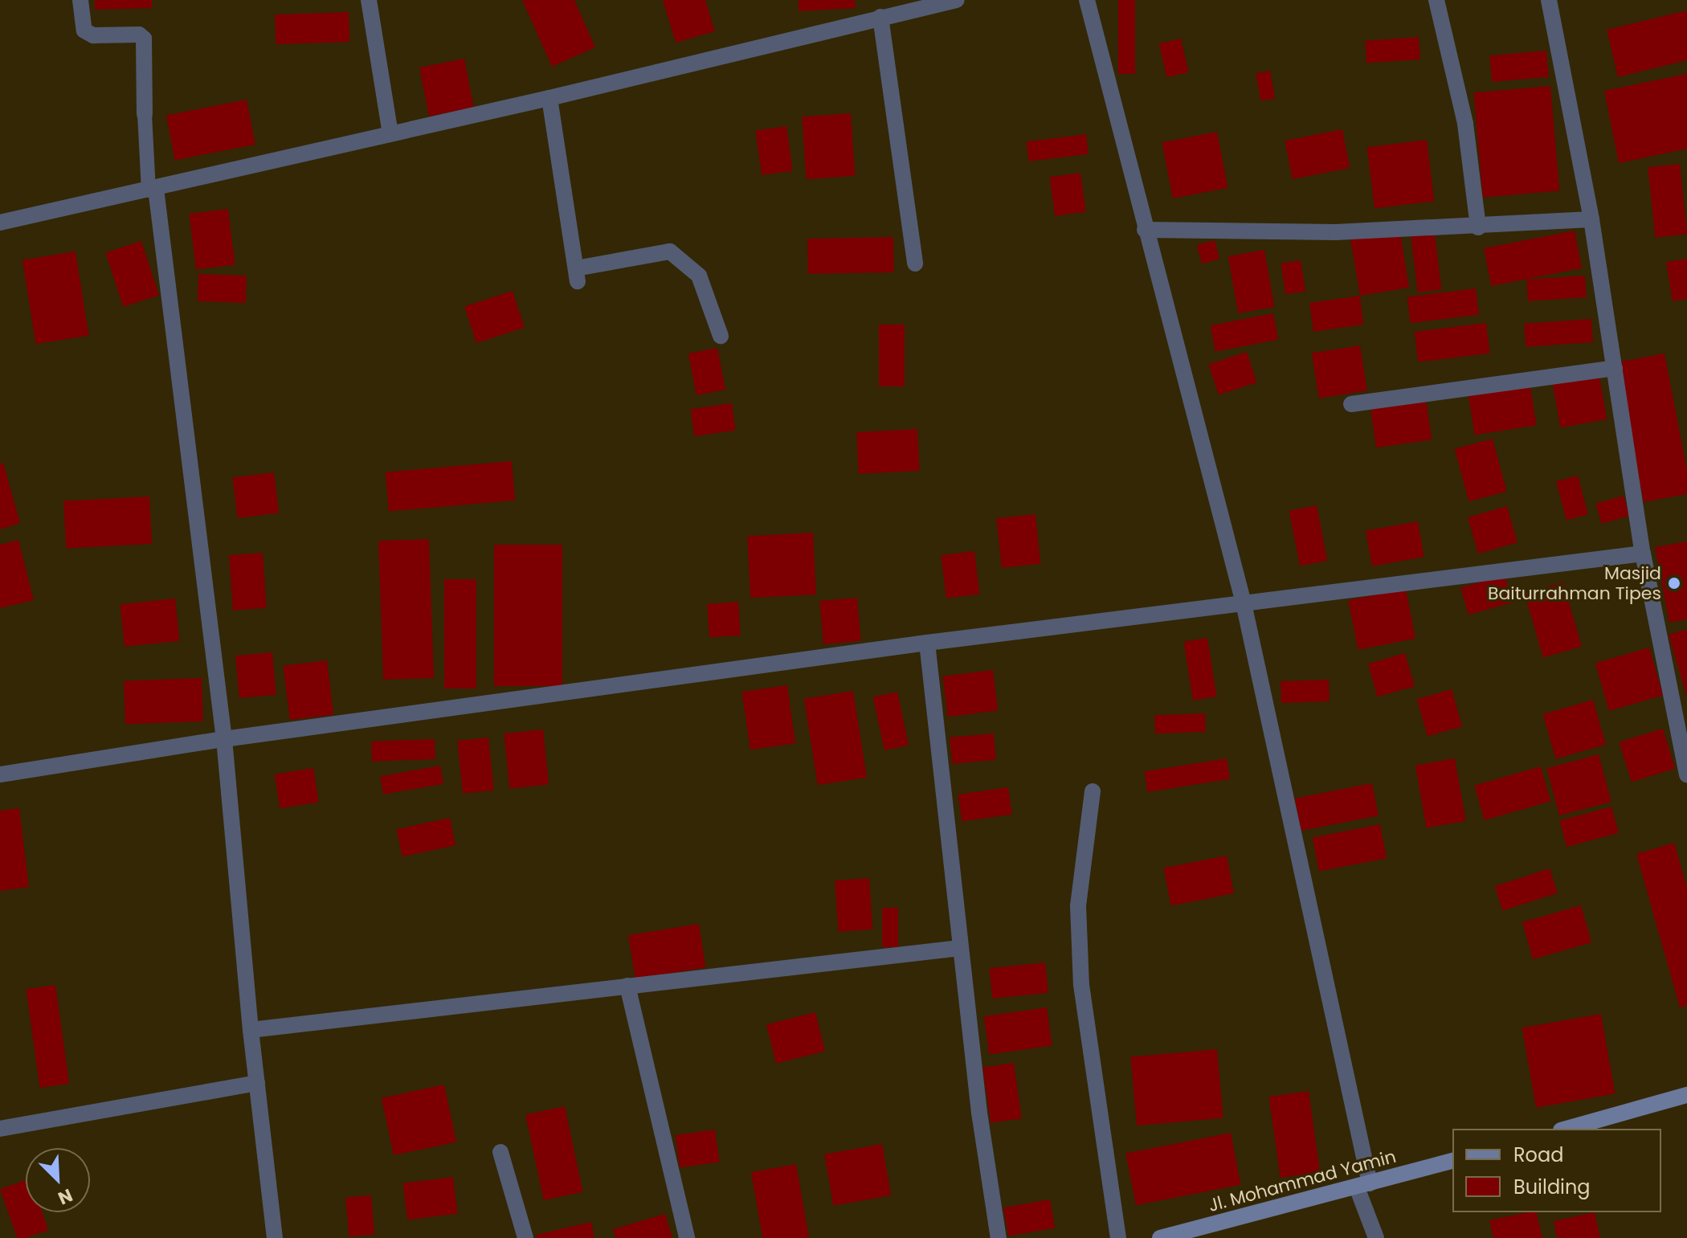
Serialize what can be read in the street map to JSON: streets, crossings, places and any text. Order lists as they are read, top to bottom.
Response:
{
  "streets": {
    "main road": ["Jl. Mohammad Yamin"]
  },
  "places": ["Masjid Baiturrahman Tipes"],
  "legend": ["Road", "Building"],
  "north": "bottom right"
}
